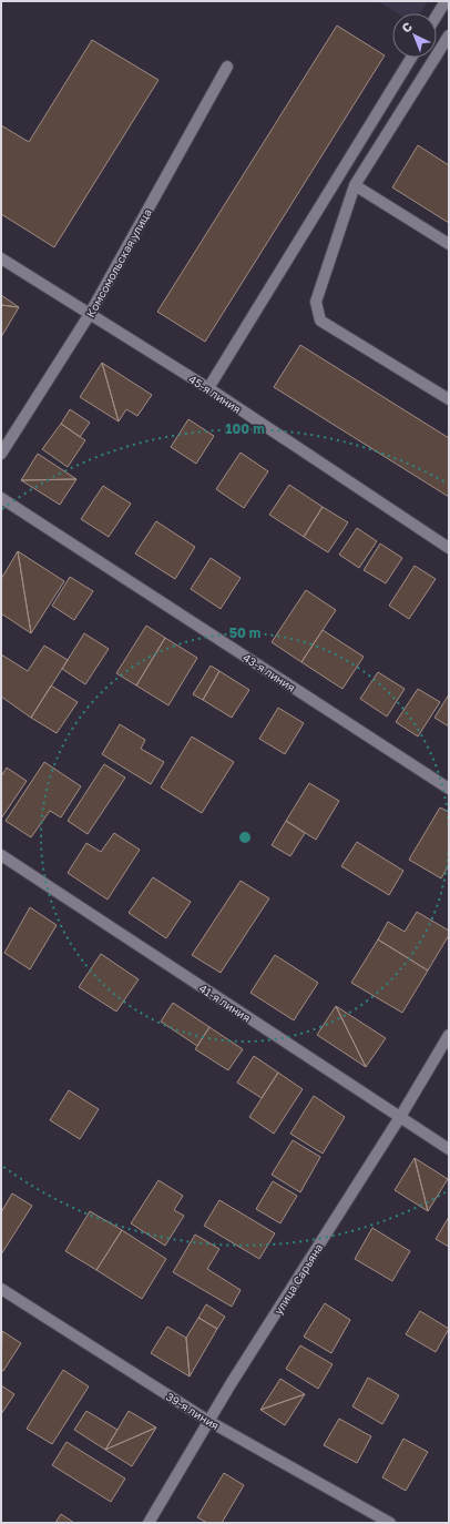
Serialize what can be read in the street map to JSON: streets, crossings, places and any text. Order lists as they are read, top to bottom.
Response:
{
  "streets": {
    "street": [
      "Комсомольская улица",
      "45-я линия",
      "43-я линия",
      "41-я линия",
      "улица Сарьяна",
      "39-я линия"
    ]
  },
  "crossings": [
    ["Комсомольская улица", "45-я линия"],
    ["41-я линия", "улица Сарьяна"],
    ["улица Сарьяна", "39-я линия"]
  ],
  "north": "top left",
  "rings": ["100 m", "50 m"]
}
